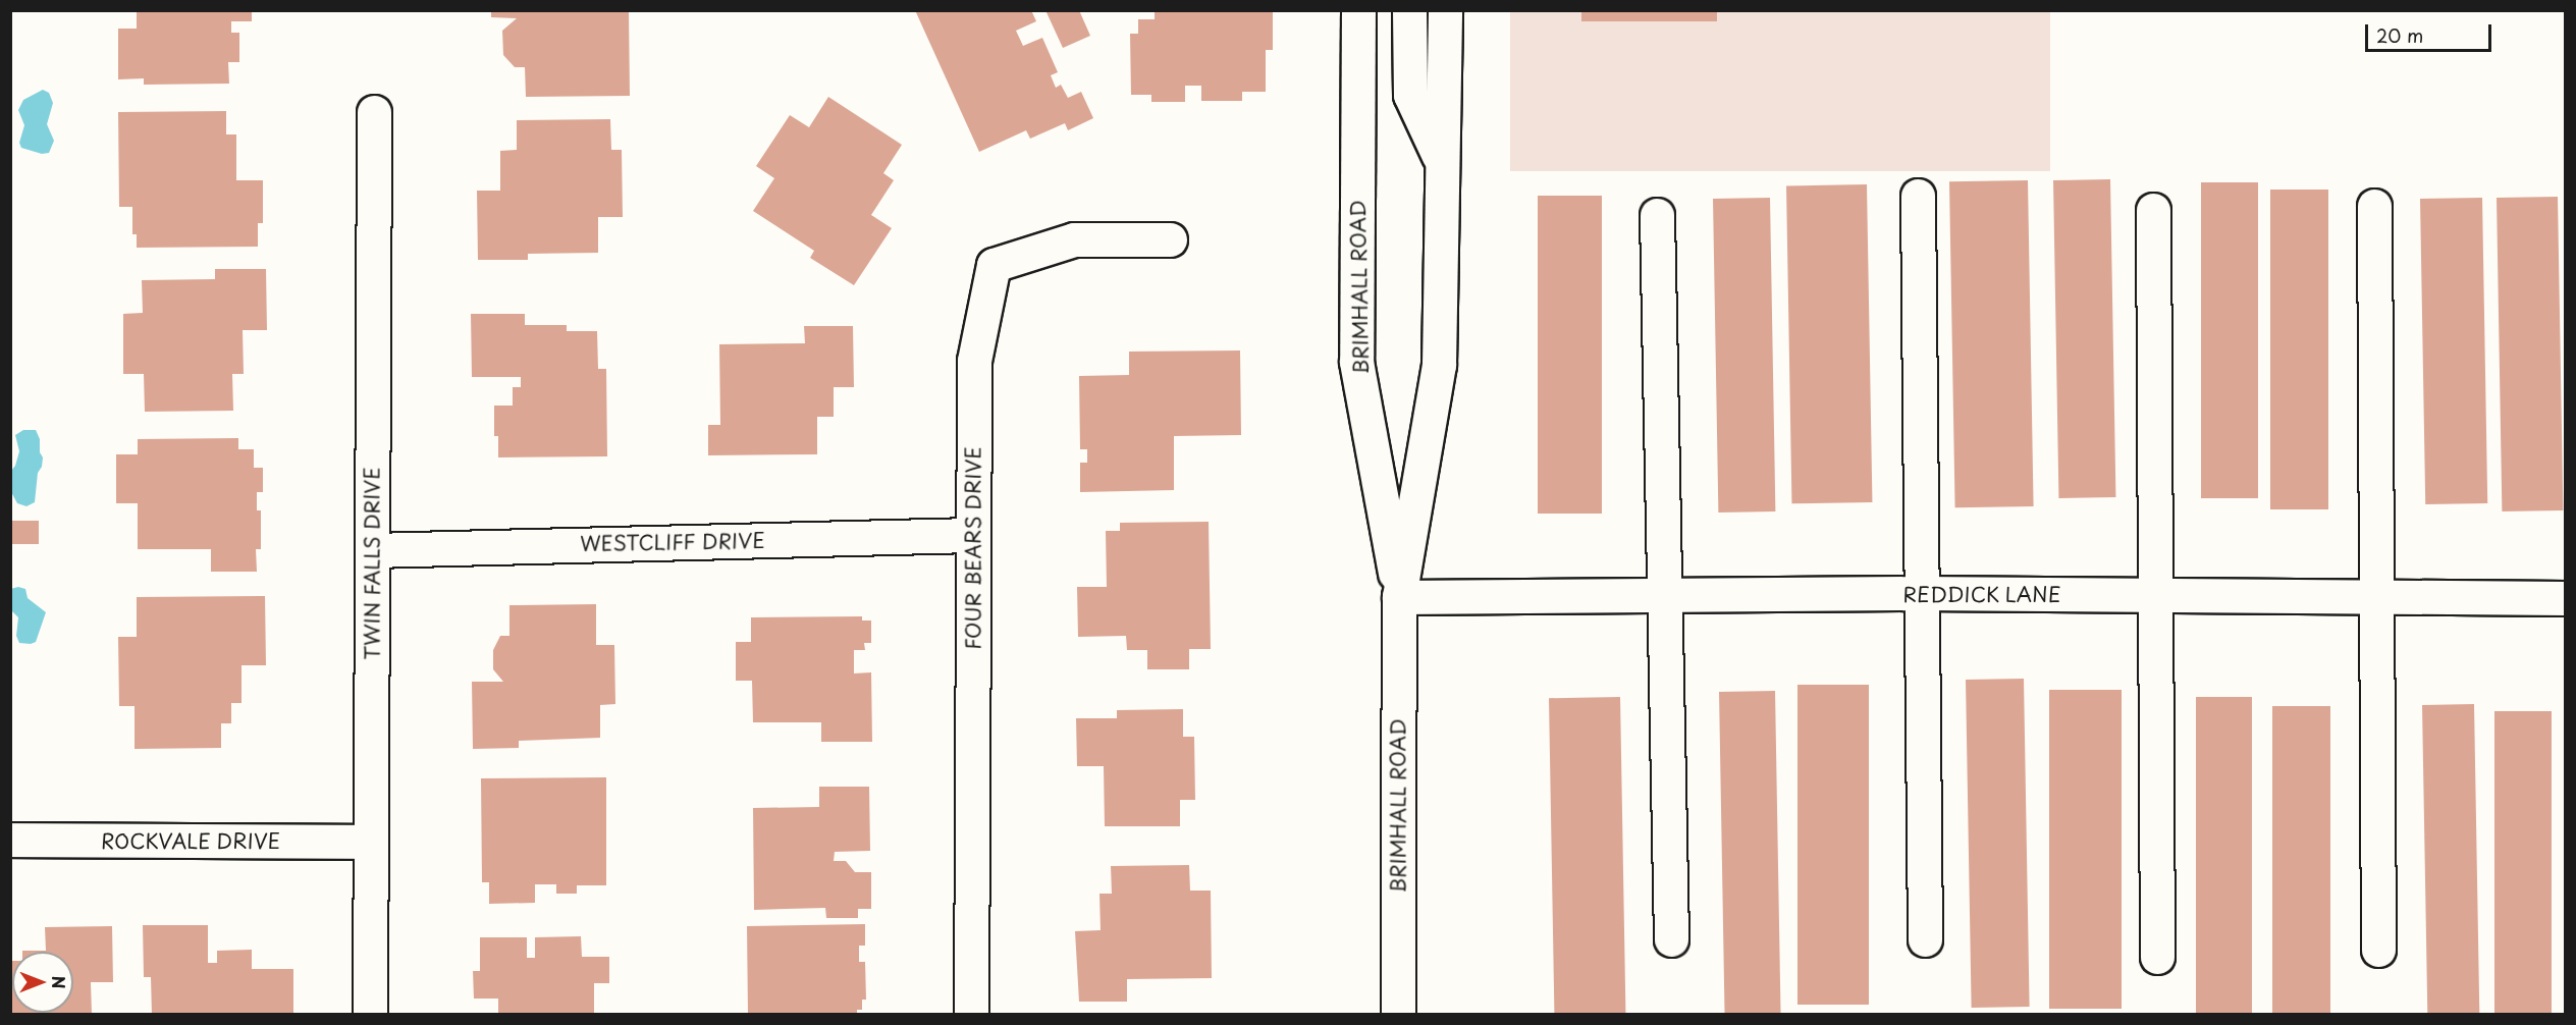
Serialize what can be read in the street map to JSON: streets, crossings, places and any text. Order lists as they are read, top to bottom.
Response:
{
  "streets": {
    "street": [
      "BRIMHALL ROAD",
      "WESTCLIFF DRIVE",
      "FOUR BEARS DRIVE",
      "TWIN FALLS DRIVE",
      "REDDICK LANE",
      "ROCKVALE DRIVE"
    ]
  },
  "crossings": [
    ["BRIMHALL ROAD", "REDDICK LANE"],
    ["WESTCLIFF DRIVE", "FOUR BEARS DRIVE"],
    ["WESTCLIFF DRIVE", "TWIN FALLS DRIVE"],
    ["TWIN FALLS DRIVE", "ROCKVALE DRIVE"]
  ],
  "scale_bar": "20 m",
  "north": "right"
}
